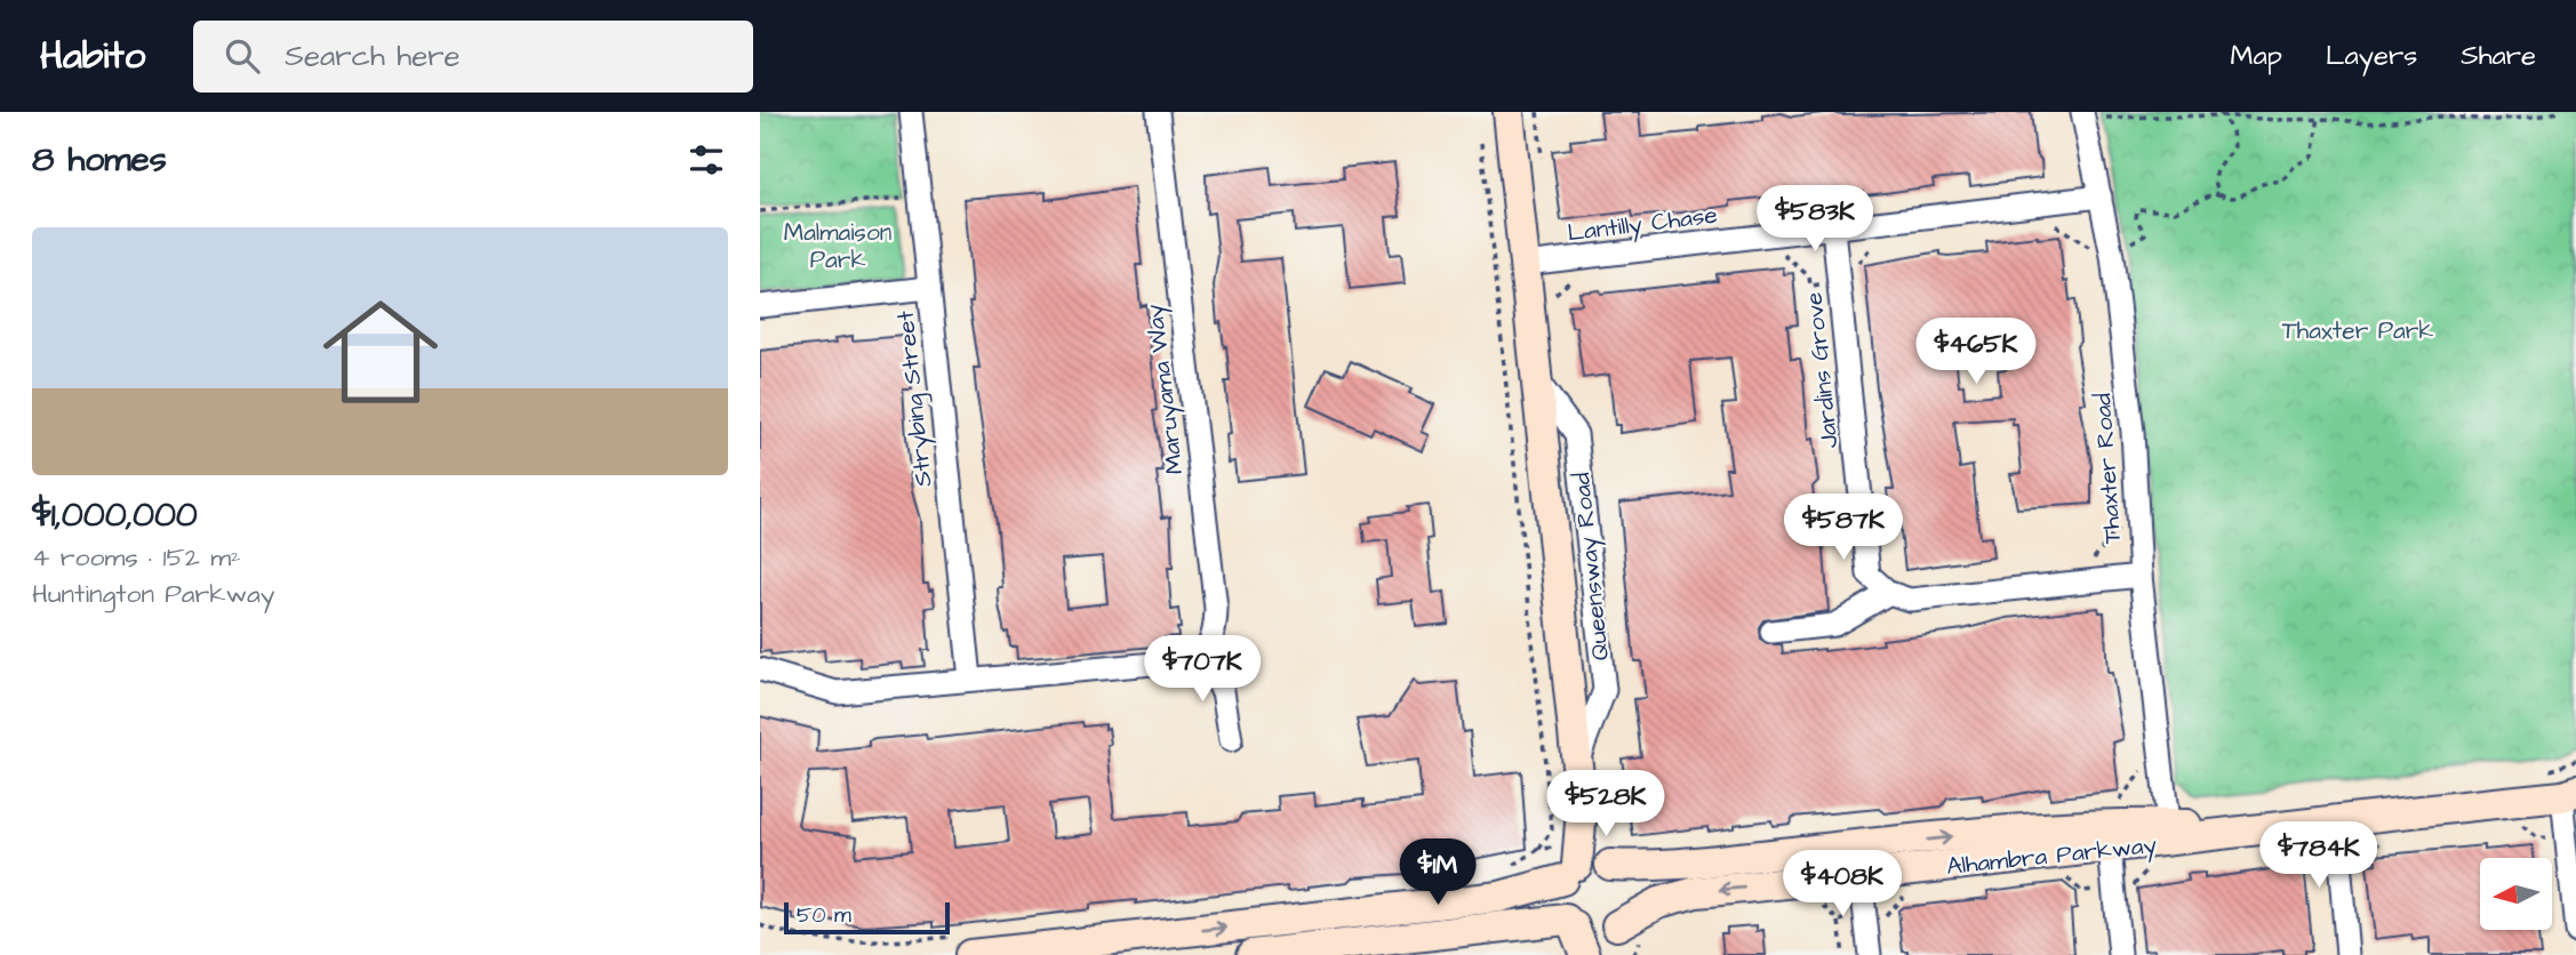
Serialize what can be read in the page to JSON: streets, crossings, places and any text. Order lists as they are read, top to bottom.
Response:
{
  "streets": {
    "street": [
      "Lantilly Chase",
      "Jardins Grove",
      "Maruyama Way",
      "Strybing Street",
      "Thaxter Road",
      "Queensway Road",
      "Alhambra Parkway"
    ]
  },
  "crossings": [
    ["Lantilly Chase", "Jardins Grove"],
    ["Lantilly Chase", "Thaxter Road"],
    ["Lantilly Chase", "Queensway Road"],
    ["Thaxter Road", "Alhambra Parkway"],
    ["Queensway Road", "Alhambra Parkway"]
  ],
  "parks": ["Malmaison Park", "Thaxter Park"],
  "scale_bar": "50 m",
  "north": "left",
  "page": {
    "header": "Habito",
    "search": "Search here",
    "nav": ["Map", "Layers", "Share"],
    "heading": "8 homes",
    "price": [
      "$583K",
      "$465K",
      "$587K",
      "$707K",
      "$528K",
      "$784K",
      "$1M",
      "$408K"
    ],
    "list": [
      {
        "name": "$1,000,000",
        "note": "4 rooms · 152 m² · Huntington Parkway"
      }
    ],
    "scale": "50 m"
  }
}
